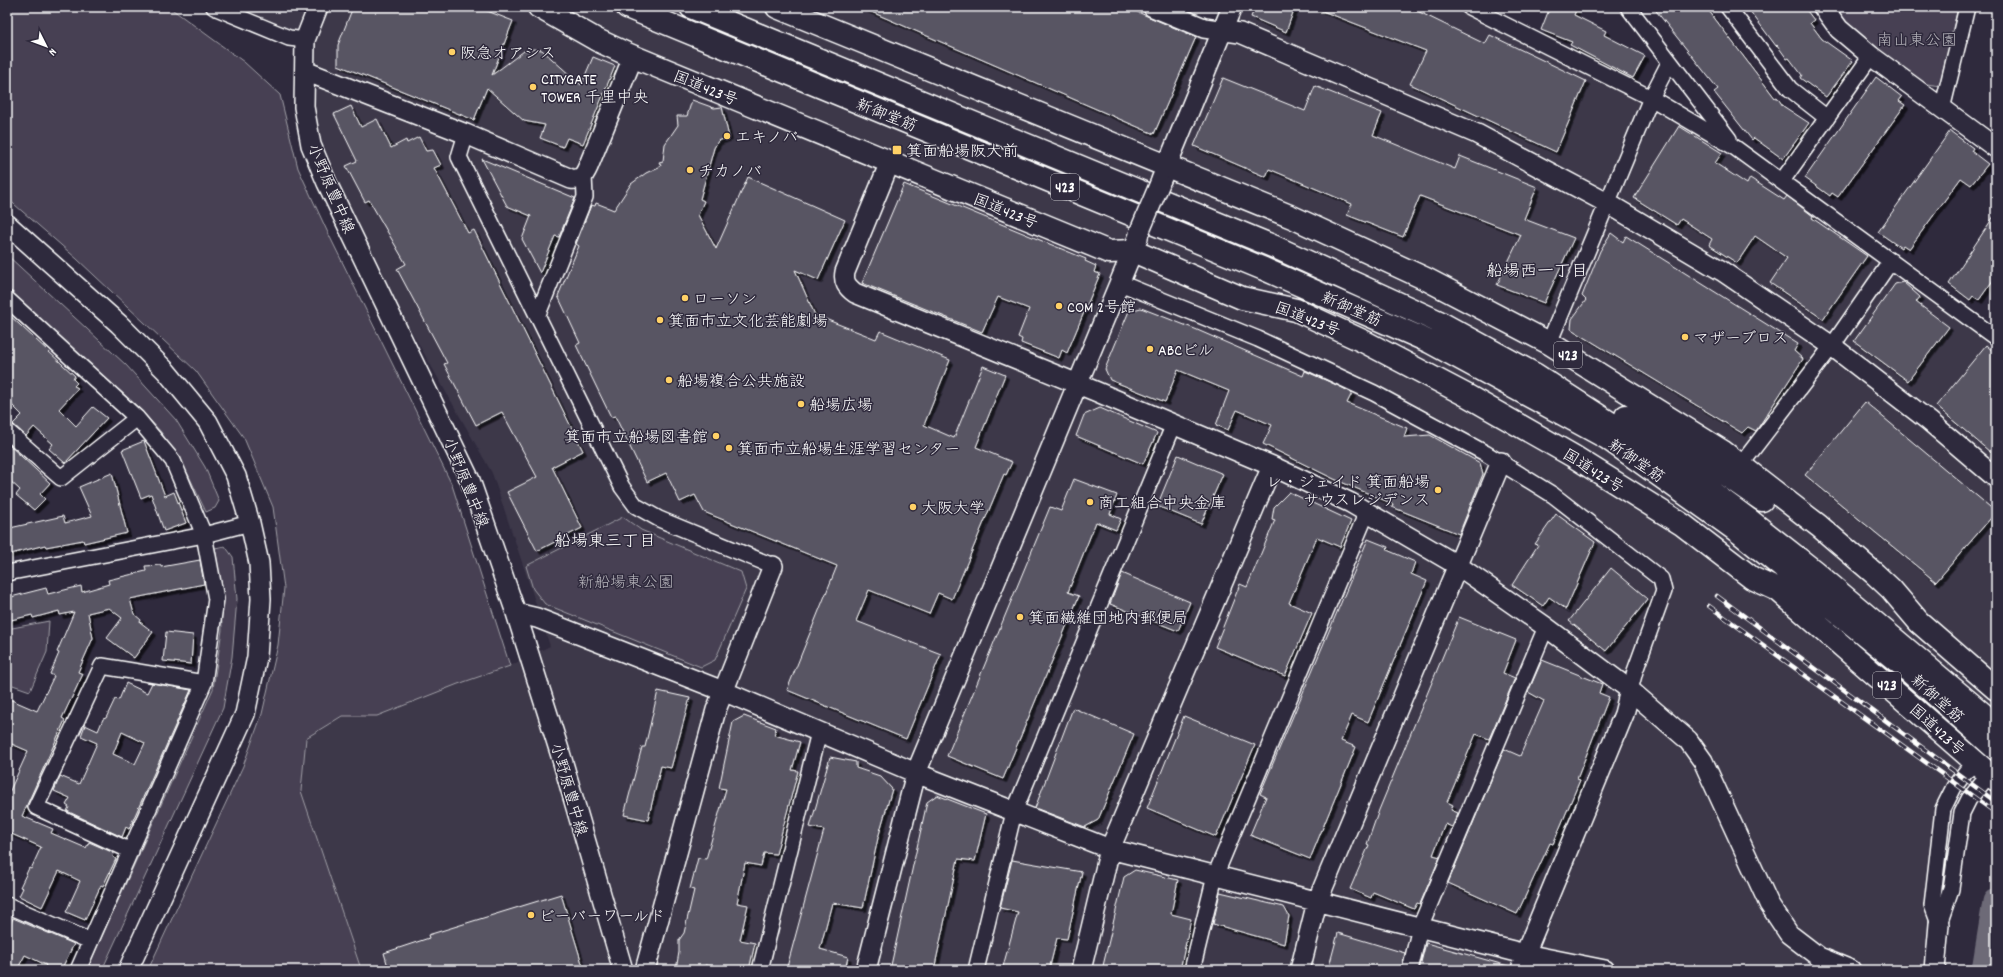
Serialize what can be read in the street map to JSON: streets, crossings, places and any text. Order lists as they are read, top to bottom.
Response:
{
  "streets": {
    "highway": ["国道423号", "新御堂筋", "423"],
    "street": ["小野原豊中線"]
  },
  "districts": ["船場西一丁目", "船場東三丁目"],
  "parks": ["南山東公園", "新船場東公園"],
  "places": {
    "other": [
      "阪急オアシス",
      "CITYGATE TOWER 千里中央",
      "エキノバ",
      "チカノバ",
      "ローソン",
      "COM 2号館",
      "箕面市立文化芸能劇場",
      "マザーブロス",
      "ABCビル",
      "船場複合公共施設",
      "船場広場",
      "箕面市立船場図書館",
      "箕面市立船場生涯学習センター",
      "レ・ジェイド 箕面船場 サウスレジデンス",
      "商工組合中央金庫",
      "大阪大学",
      "箕面繊維団地内郵便局",
      "ビーバーワールド"
    ],
    "transit": ["箕面船場阪大前"]
  },
  "north": "bottom right"
}
